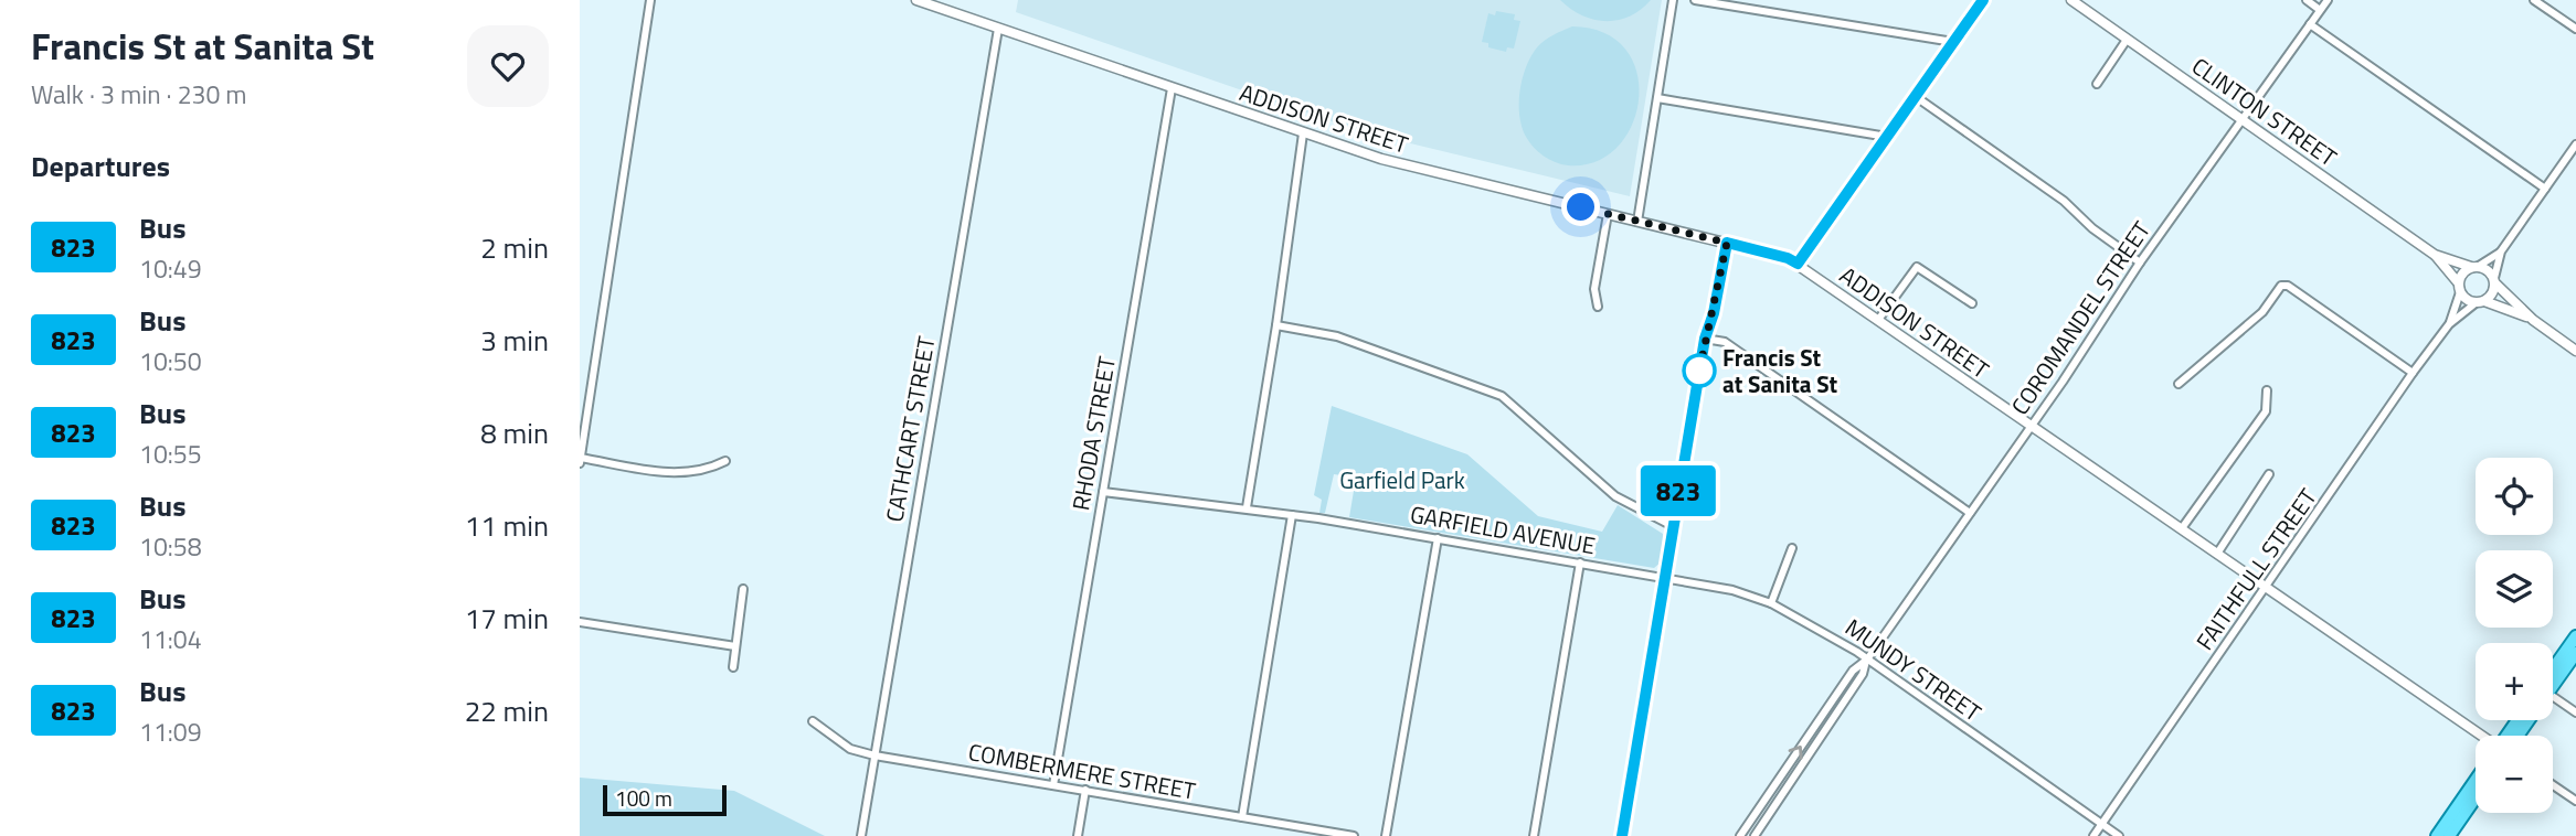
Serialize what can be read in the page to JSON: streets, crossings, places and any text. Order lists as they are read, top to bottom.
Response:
{
  "streets": {
    "street": [
      "CLINTON STREET",
      "ADDISON STREET",
      "COROMANDEL STREET",
      "CATHCART STREET",
      "RHODA STREET",
      "GARFIELD AVENUE",
      "FAITHFULL STREET",
      "MUNDY STREET",
      "COMBERMERE STREET"
    ]
  },
  "crossings": [
    ["CLINTON STREET", "COROMANDEL STREET"],
    ["CLINTON STREET", "FAITHFULL STREET"],
    ["ADDISON STREET", "COROMANDEL STREET"],
    ["ADDISON STREET", "CATHCART STREET"],
    ["ADDISON STREET", "RHODA STREET"],
    ["ADDISON STREET", "FAITHFULL STREET"],
    ["COROMANDEL STREET", "MUNDY STREET"],
    ["CATHCART STREET", "COMBERMERE STREET"],
    ["RHODA STREET", "GARFIELD AVENUE"],
    ["RHODA STREET", "COMBERMERE STREET"],
    ["GARFIELD AVENUE", "MUNDY STREET"],
    ["FAITHFULL STREET", "MUNDY STREET"]
  ],
  "parks": ["Garfield Park"],
  "places": ["Francis St at Sanita St"],
  "lines": ["bus line 823"],
  "scale_bar": "100 m",
  "page": {
    "heading": [
      ["Francis St at Sanita St", "Walk · 3 min · 230 m"],
      "Departures"
    ],
    "on_map": "823",
    "list": [
      {
        "mark": "823",
        "name": "Bus",
        "note": "10:49",
        "value": "2 min"
      },
      {
        "mark": "823",
        "name": "Bus",
        "note": "10:50",
        "value": "3 min"
      },
      {
        "mark": "823",
        "name": "Bus",
        "note": "10:55",
        "value": "8 min"
      },
      {
        "mark": "823",
        "name": "Bus",
        "note": "10:58",
        "value": "11 min"
      },
      {
        "mark": "823",
        "name": "Bus",
        "note": "11:04",
        "value": "17 min"
      },
      {
        "mark": "823",
        "name": "Bus",
        "note": "11:09",
        "value": "22 min"
      }
    ],
    "map_buttons": ["+", "−"],
    "scale": "100 m"
  }
}
